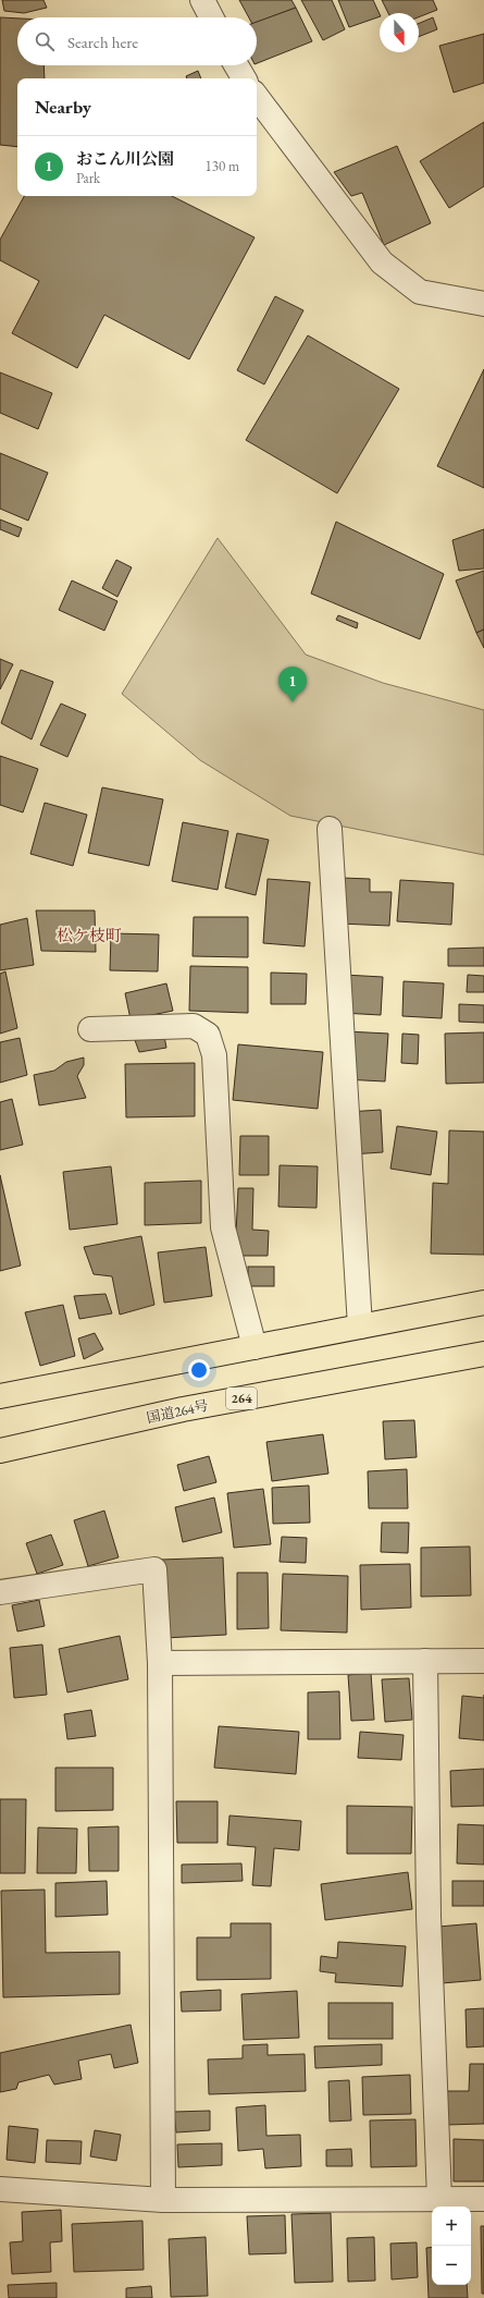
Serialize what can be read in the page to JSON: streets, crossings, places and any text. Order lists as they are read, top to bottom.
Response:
{
  "streets": {
    "highway": ["264", "国道264号"]
  },
  "districts": ["松ケ枝町"],
  "north": "bottom",
  "page": {
    "search": "Search here",
    "heading": "Nearby",
    "list": [
      {
        "mark": "1",
        "name": "おこん川公園",
        "note": "Park",
        "value": "130 m"
      }
    ],
    "pins": "1",
    "map_buttons": ["+", "−"]
  }
}
